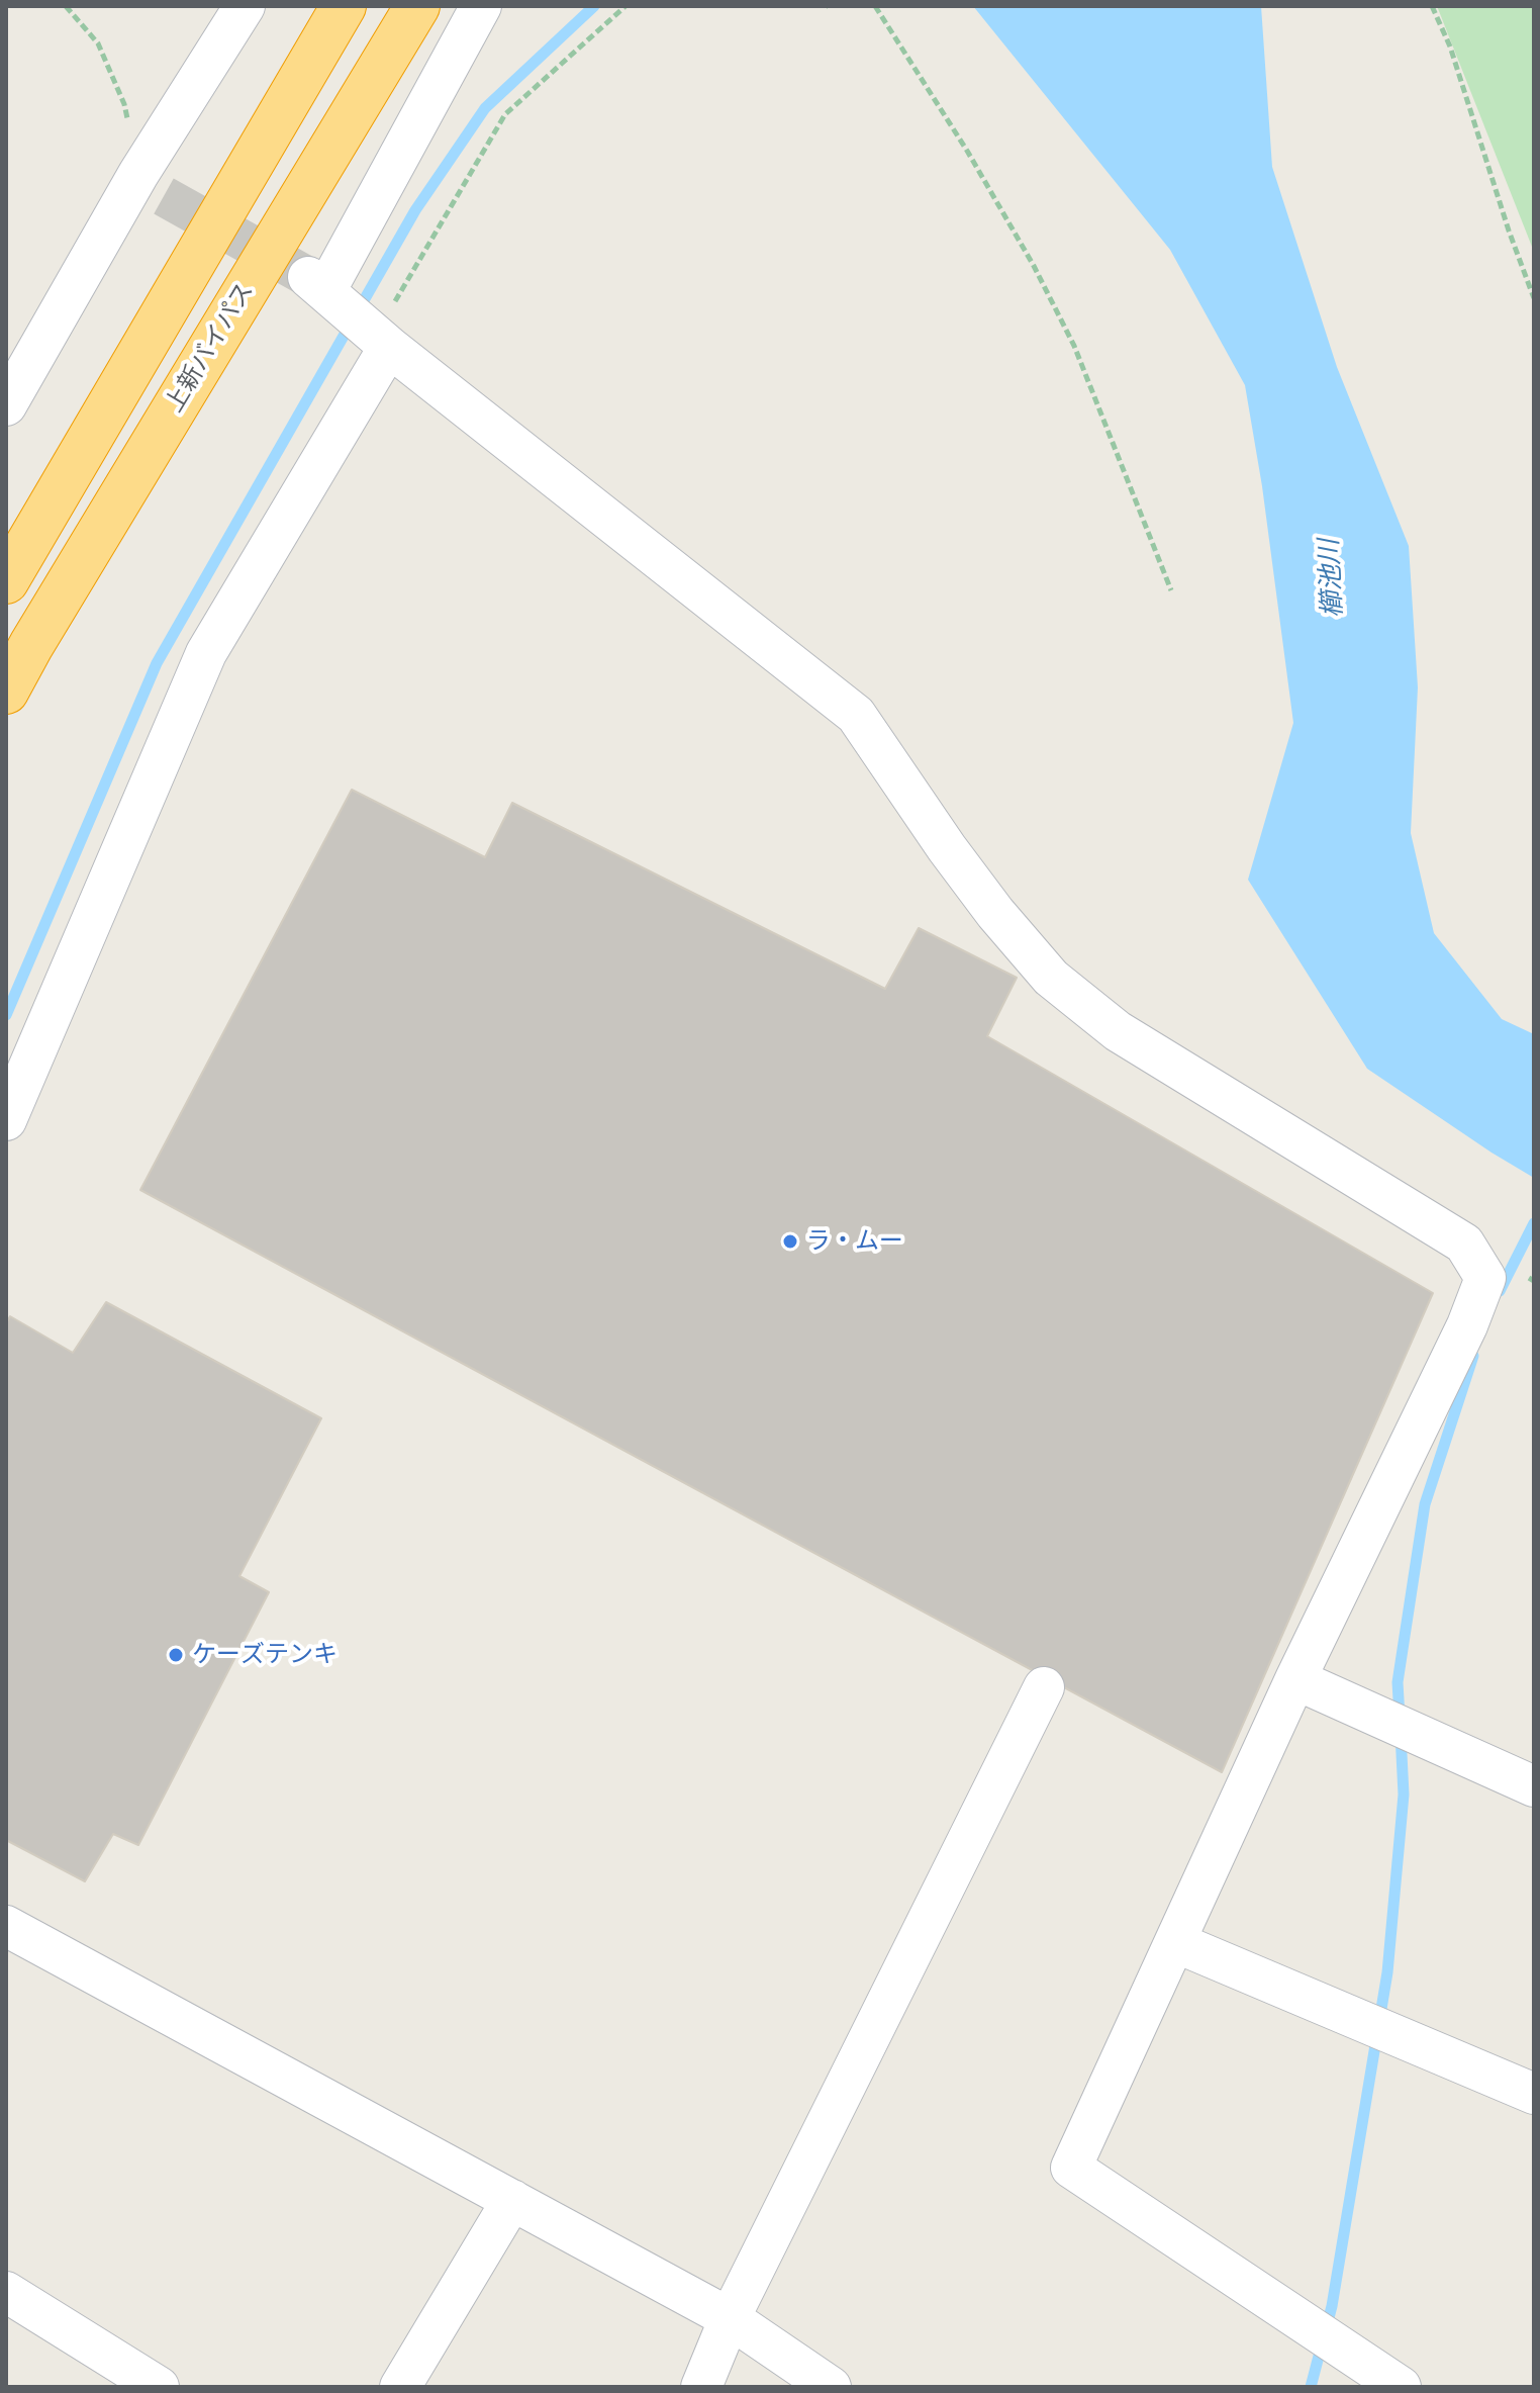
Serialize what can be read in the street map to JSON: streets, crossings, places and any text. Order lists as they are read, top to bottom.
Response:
{
  "streets": {
    "highway": ["上新バイパス"]
  },
  "water": ["櫛池川"],
  "places": ["ラ・ムー", "ケーズテンキ"]
}
